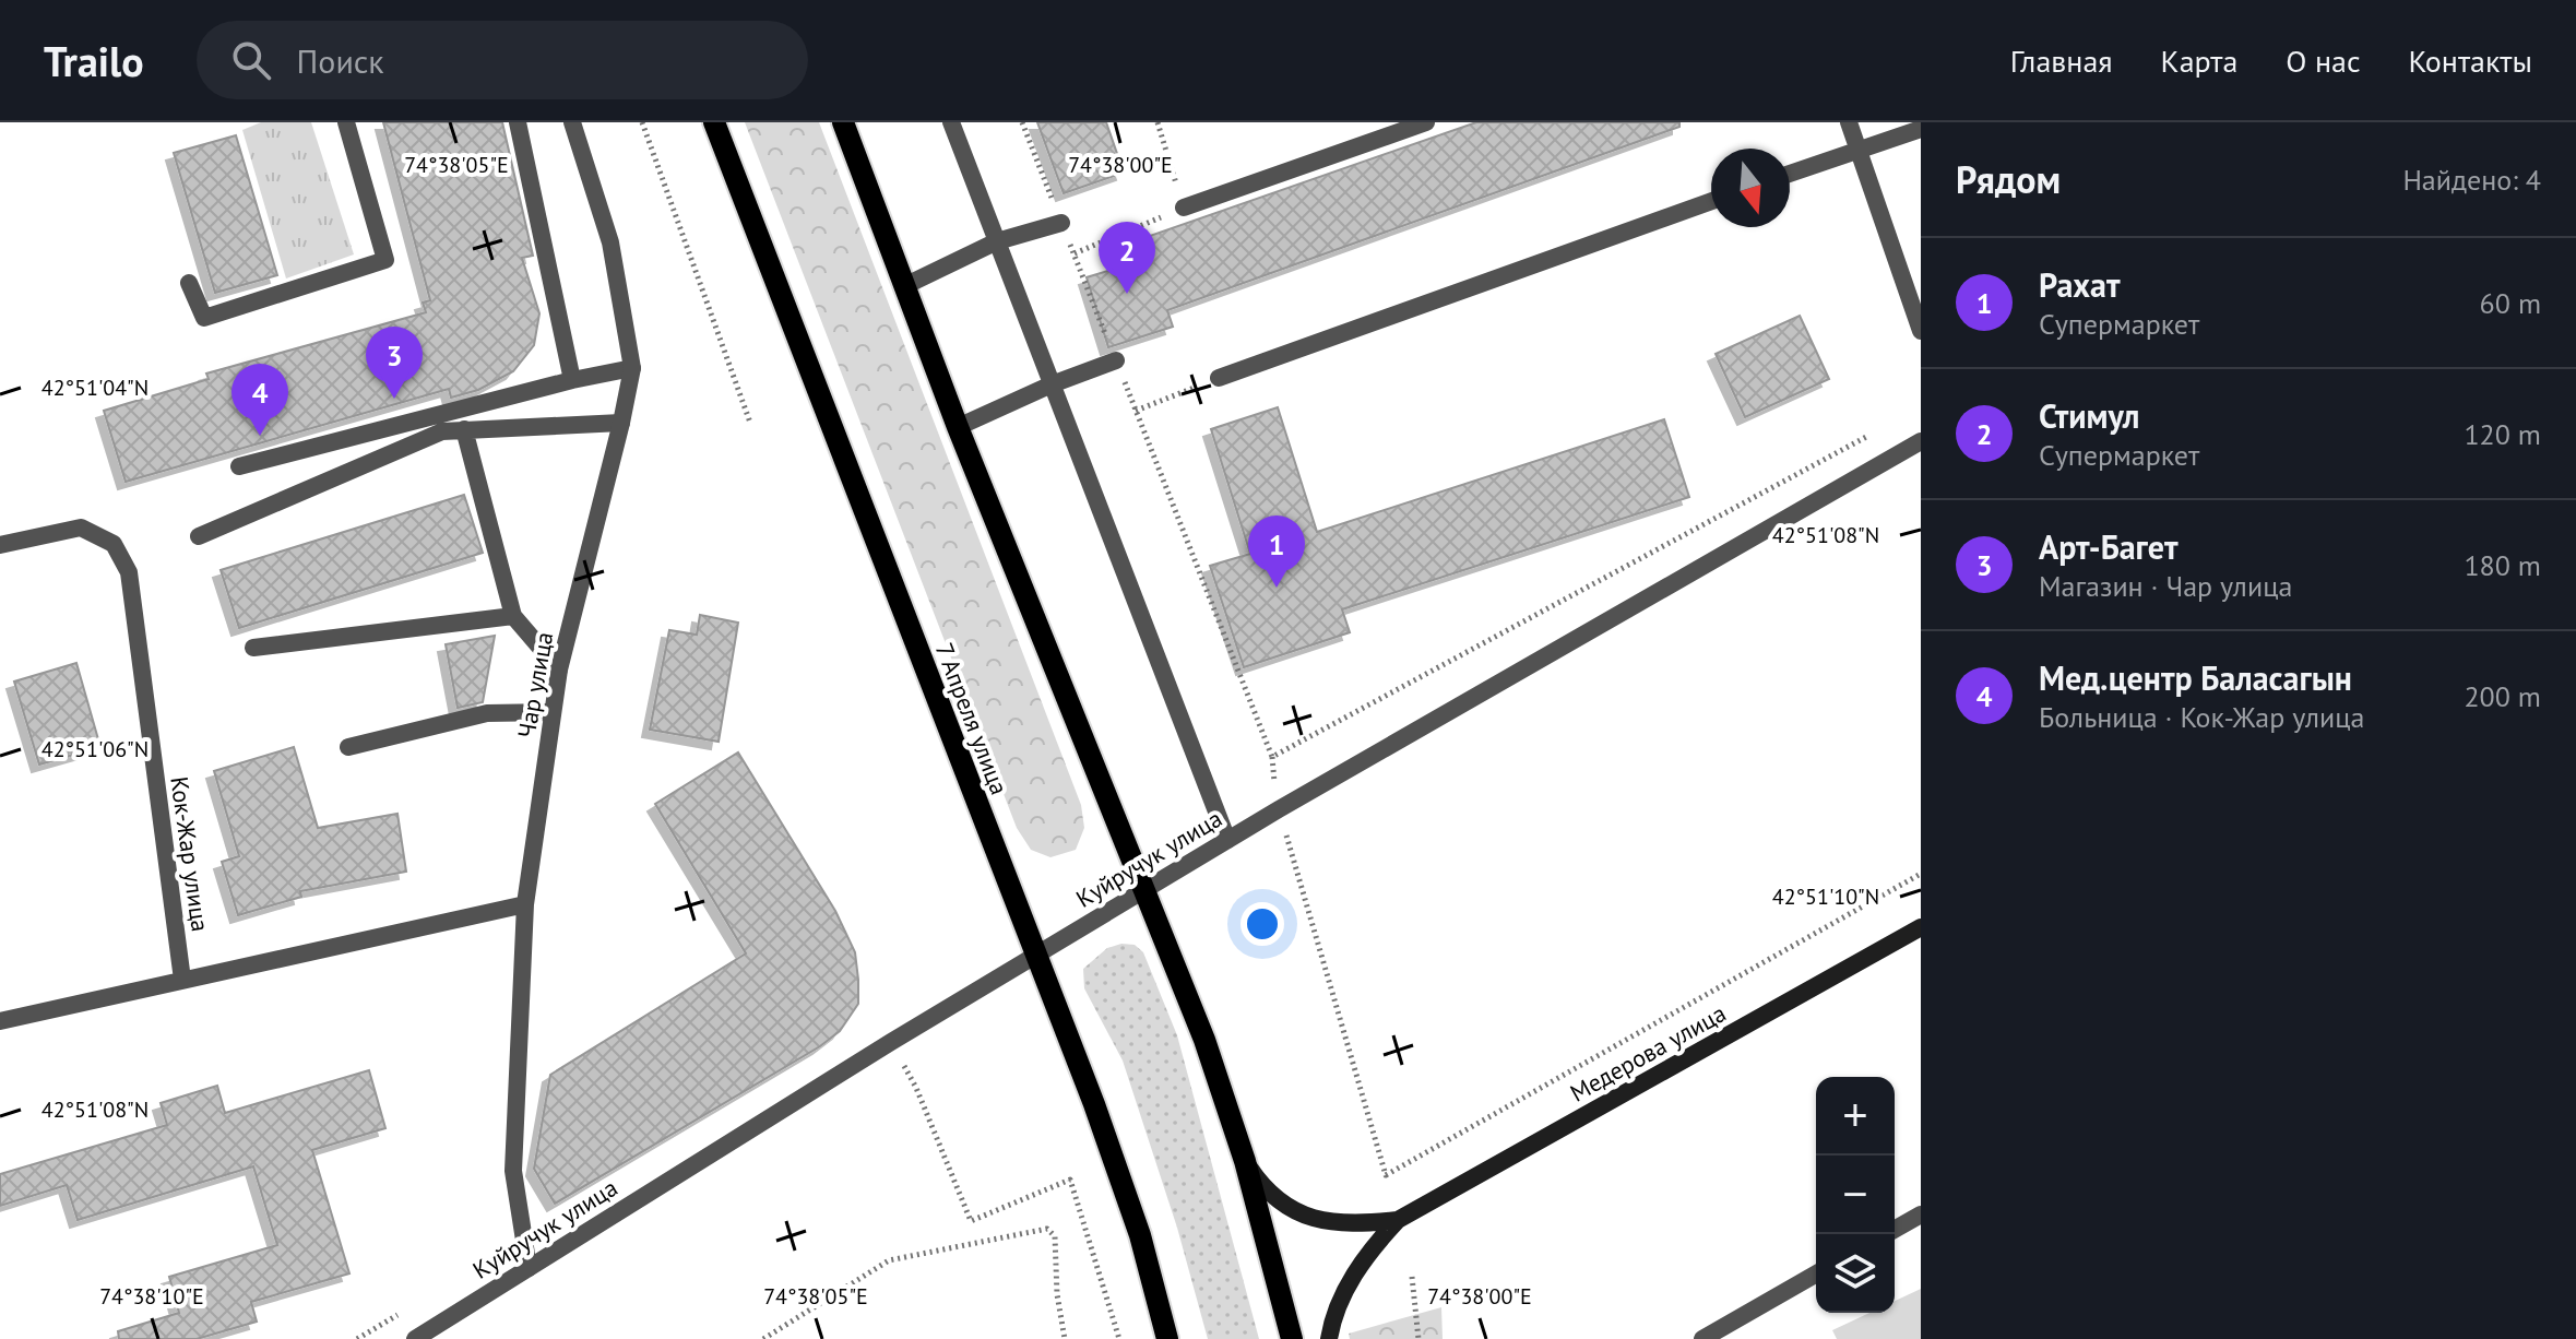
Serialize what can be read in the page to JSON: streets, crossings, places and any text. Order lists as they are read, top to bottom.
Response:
{
  "streets": {
    "main road": ["7 Апреля улица", "Медерова улица"],
    "street": ["Чар улица", "Кок-Жар улица", "Куйручук улица"]
  },
  "crossings": [
    ["Чар улица", "Куйручук улица"],
    ["7 Апреля улица", "Куйручук улица"]
  ],
  "north": "bottom",
  "page": {
    "header": "Trailo",
    "search": "Поиск",
    "nav": [
      "Главная",
      "Карта",
      "О нас",
      "Контакты"
    ],
    "heading": ["Рядом", "Найдено: 4"],
    "pins": [
      "2",
      "3",
      "4",
      "1"
    ],
    "list": [
      {
        "mark": "1",
        "name": "Рахат",
        "note": "Супермаркет",
        "value": "60 m"
      },
      {
        "mark": "2",
        "name": "Стимул",
        "note": "Супермаркет",
        "value": "120 m"
      },
      {
        "mark": "3",
        "name": "Арт-Багет",
        "note": "Магазин · Чар улица",
        "value": "180 m"
      },
      {
        "mark": "4",
        "name": "Мед.центр Баласагын",
        "note": "Больница · Кок-Жар улица",
        "value": "200 m"
      }
    ],
    "map_buttons": ["+", "−"]
  },
  "coordinates": [
    "74°38'05\"E",
    "74°38'00\"E",
    "42°51'04\"N",
    "42°51'08\"N",
    "42°51'06\"N",
    "42°51'10\"N",
    "74°38'10\"E"
  ]
}
